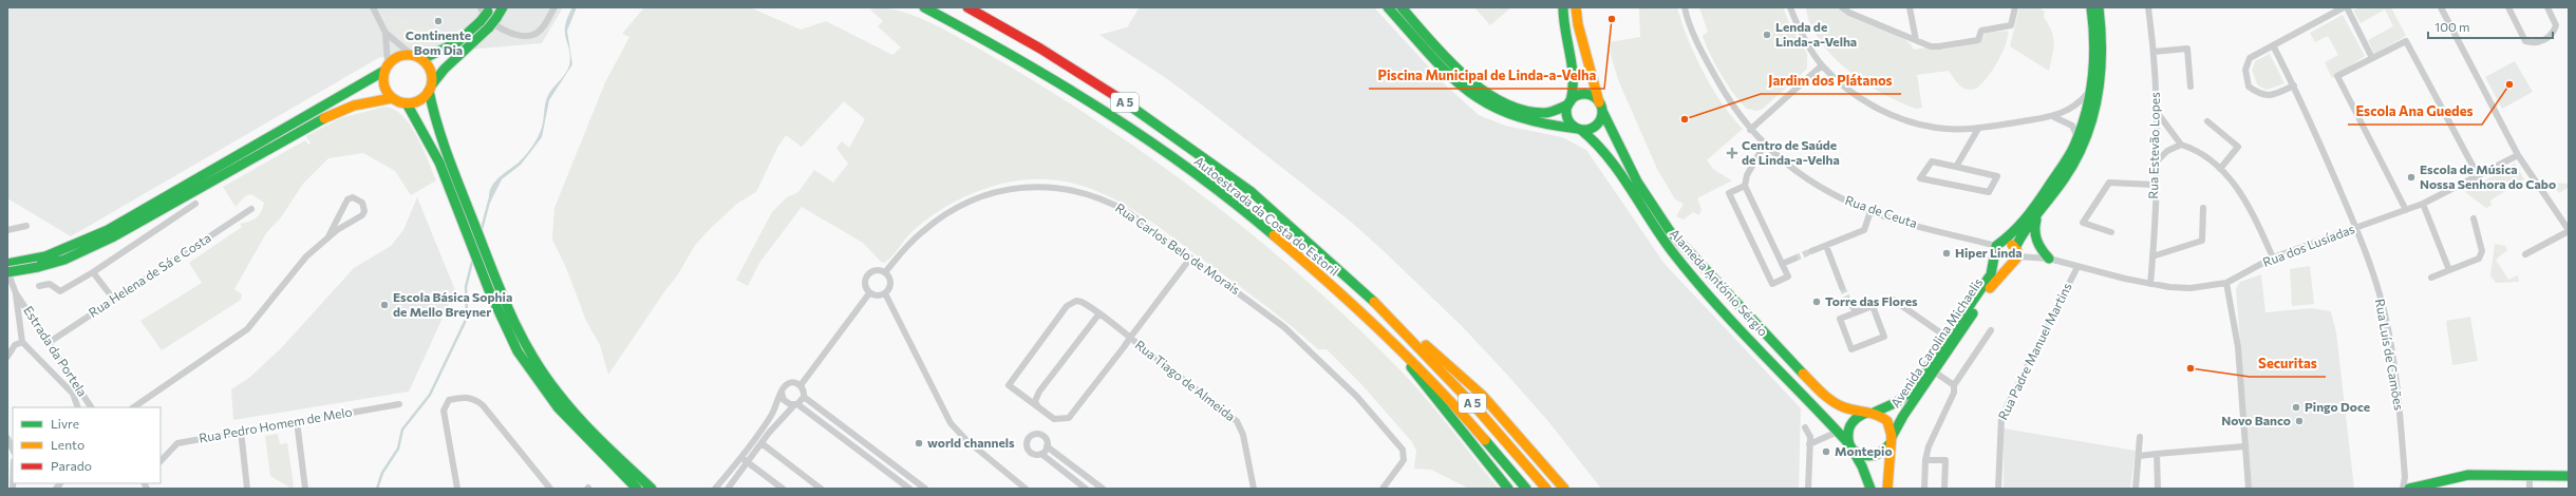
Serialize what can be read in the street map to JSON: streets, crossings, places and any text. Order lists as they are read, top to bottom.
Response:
{
  "streets": {
    "main road": [
      "A 5",
      "Autoestrada da Costa do Estoril",
      "Alameda António Sérgio",
      "Avenida Carolina Michaelis"
    ],
    "street": [
      "Rua Estevão Lopes",
      "Rua de Ceuta",
      "Rua dos Lusíadas",
      "Rua Carlos Belo de Morais",
      "Rua Helena de Sá e Costa",
      "Estrada da Portela",
      "Rua Padre Manuel Martins",
      "Rua Luís de Camões",
      "Rua Tiago de Almeida",
      "Rua Pedro Homem de Melo"
    ]
  },
  "crossings": [
    ["Rua Estevão Lopes", "Rua dos Lusíadas"],
    ["Rua de Ceuta", "Rua dos Lusíadas"],
    ["Rua de Ceuta", "Avenida Carolina Michaelis"],
    ["Rua dos Lusíadas", "Avenida Carolina Michaelis"],
    ["Rua dos Lusíadas", "Rua Padre Manuel Martins"],
    ["Rua dos Lusíadas", "Rua Luís de Camões"],
    ["Rua Helena de Sá e Costa", "Estrada da Portela"],
    ["Alameda António Sérgio", "Avenida Carolina Michaelis"]
  ],
  "places": {
    "other": [
      "Piscina Municipal de Linda-a-Velha",
      "Continente Bom Dia",
      "Lenda de Linda-a-Velha",
      "Escola Ana Guedes",
      "Jardim dos Plátanos",
      "Escola de Música Nossa Senhora do Cabo",
      "Hiper Linda",
      "Torre das Flores",
      "Escola Básica Sophia de Mello Breyner",
      "Securitas",
      "Pingo Doce",
      "Novo Banco",
      "world channels",
      "Montepio"
    ],
    "health": ["Centro de Saúde de Linda-a-Velha"]
  },
  "legend": ["Livre", "Lento", "Parado"],
  "scale_bar": "100 m"
}
